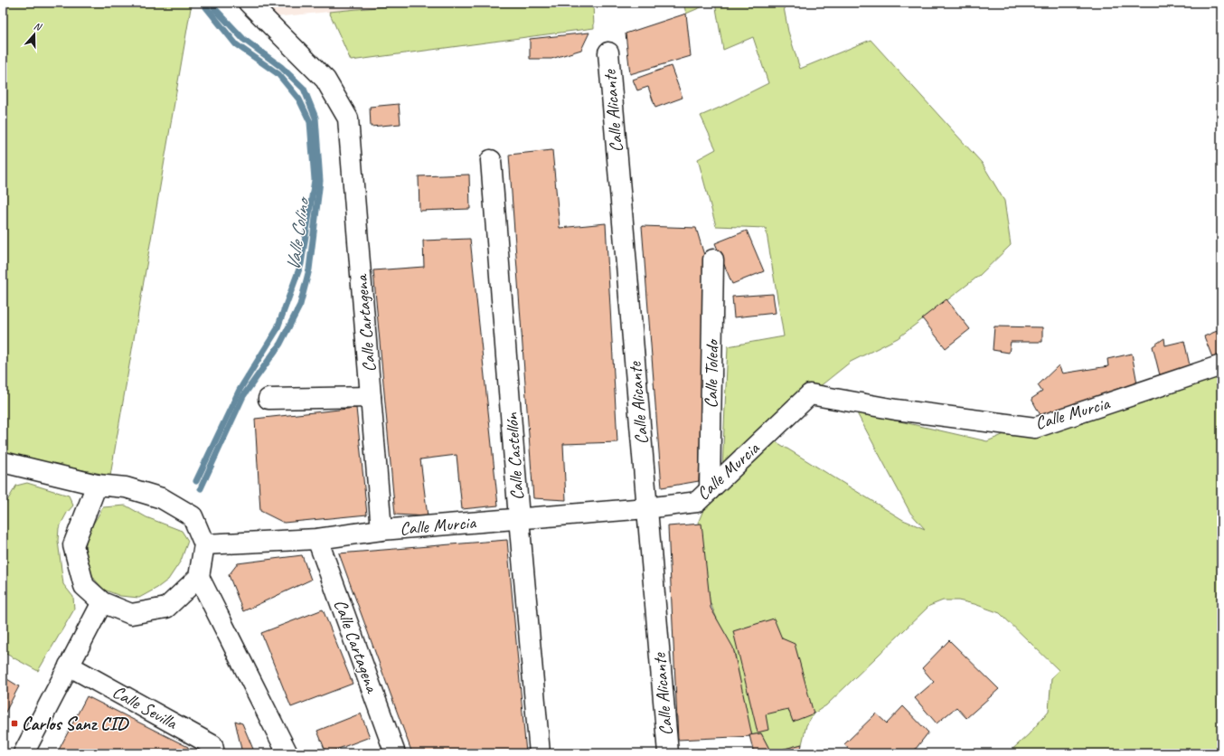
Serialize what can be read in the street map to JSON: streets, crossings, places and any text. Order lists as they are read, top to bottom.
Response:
{
  "streets": {
    "street": [
      "Calle Alicante",
      "Calle Cartagena",
      "Calle Toledo",
      "Calle Murcia",
      "Calle Castellón",
      "Calle Sevilla"
    ]
  },
  "crossings": [
    ["Calle Alicante", "Calle Murcia"],
    ["Calle Cartagena", "Calle Murcia"],
    ["Calle Toledo", "Calle Murcia"],
    ["Calle Murcia", "Calle Castellón"]
  ],
  "water": ["Valle Colino"],
  "places": {
    "transit": ["Carlos Sanz CID"]
  },
  "north": "top"
}
